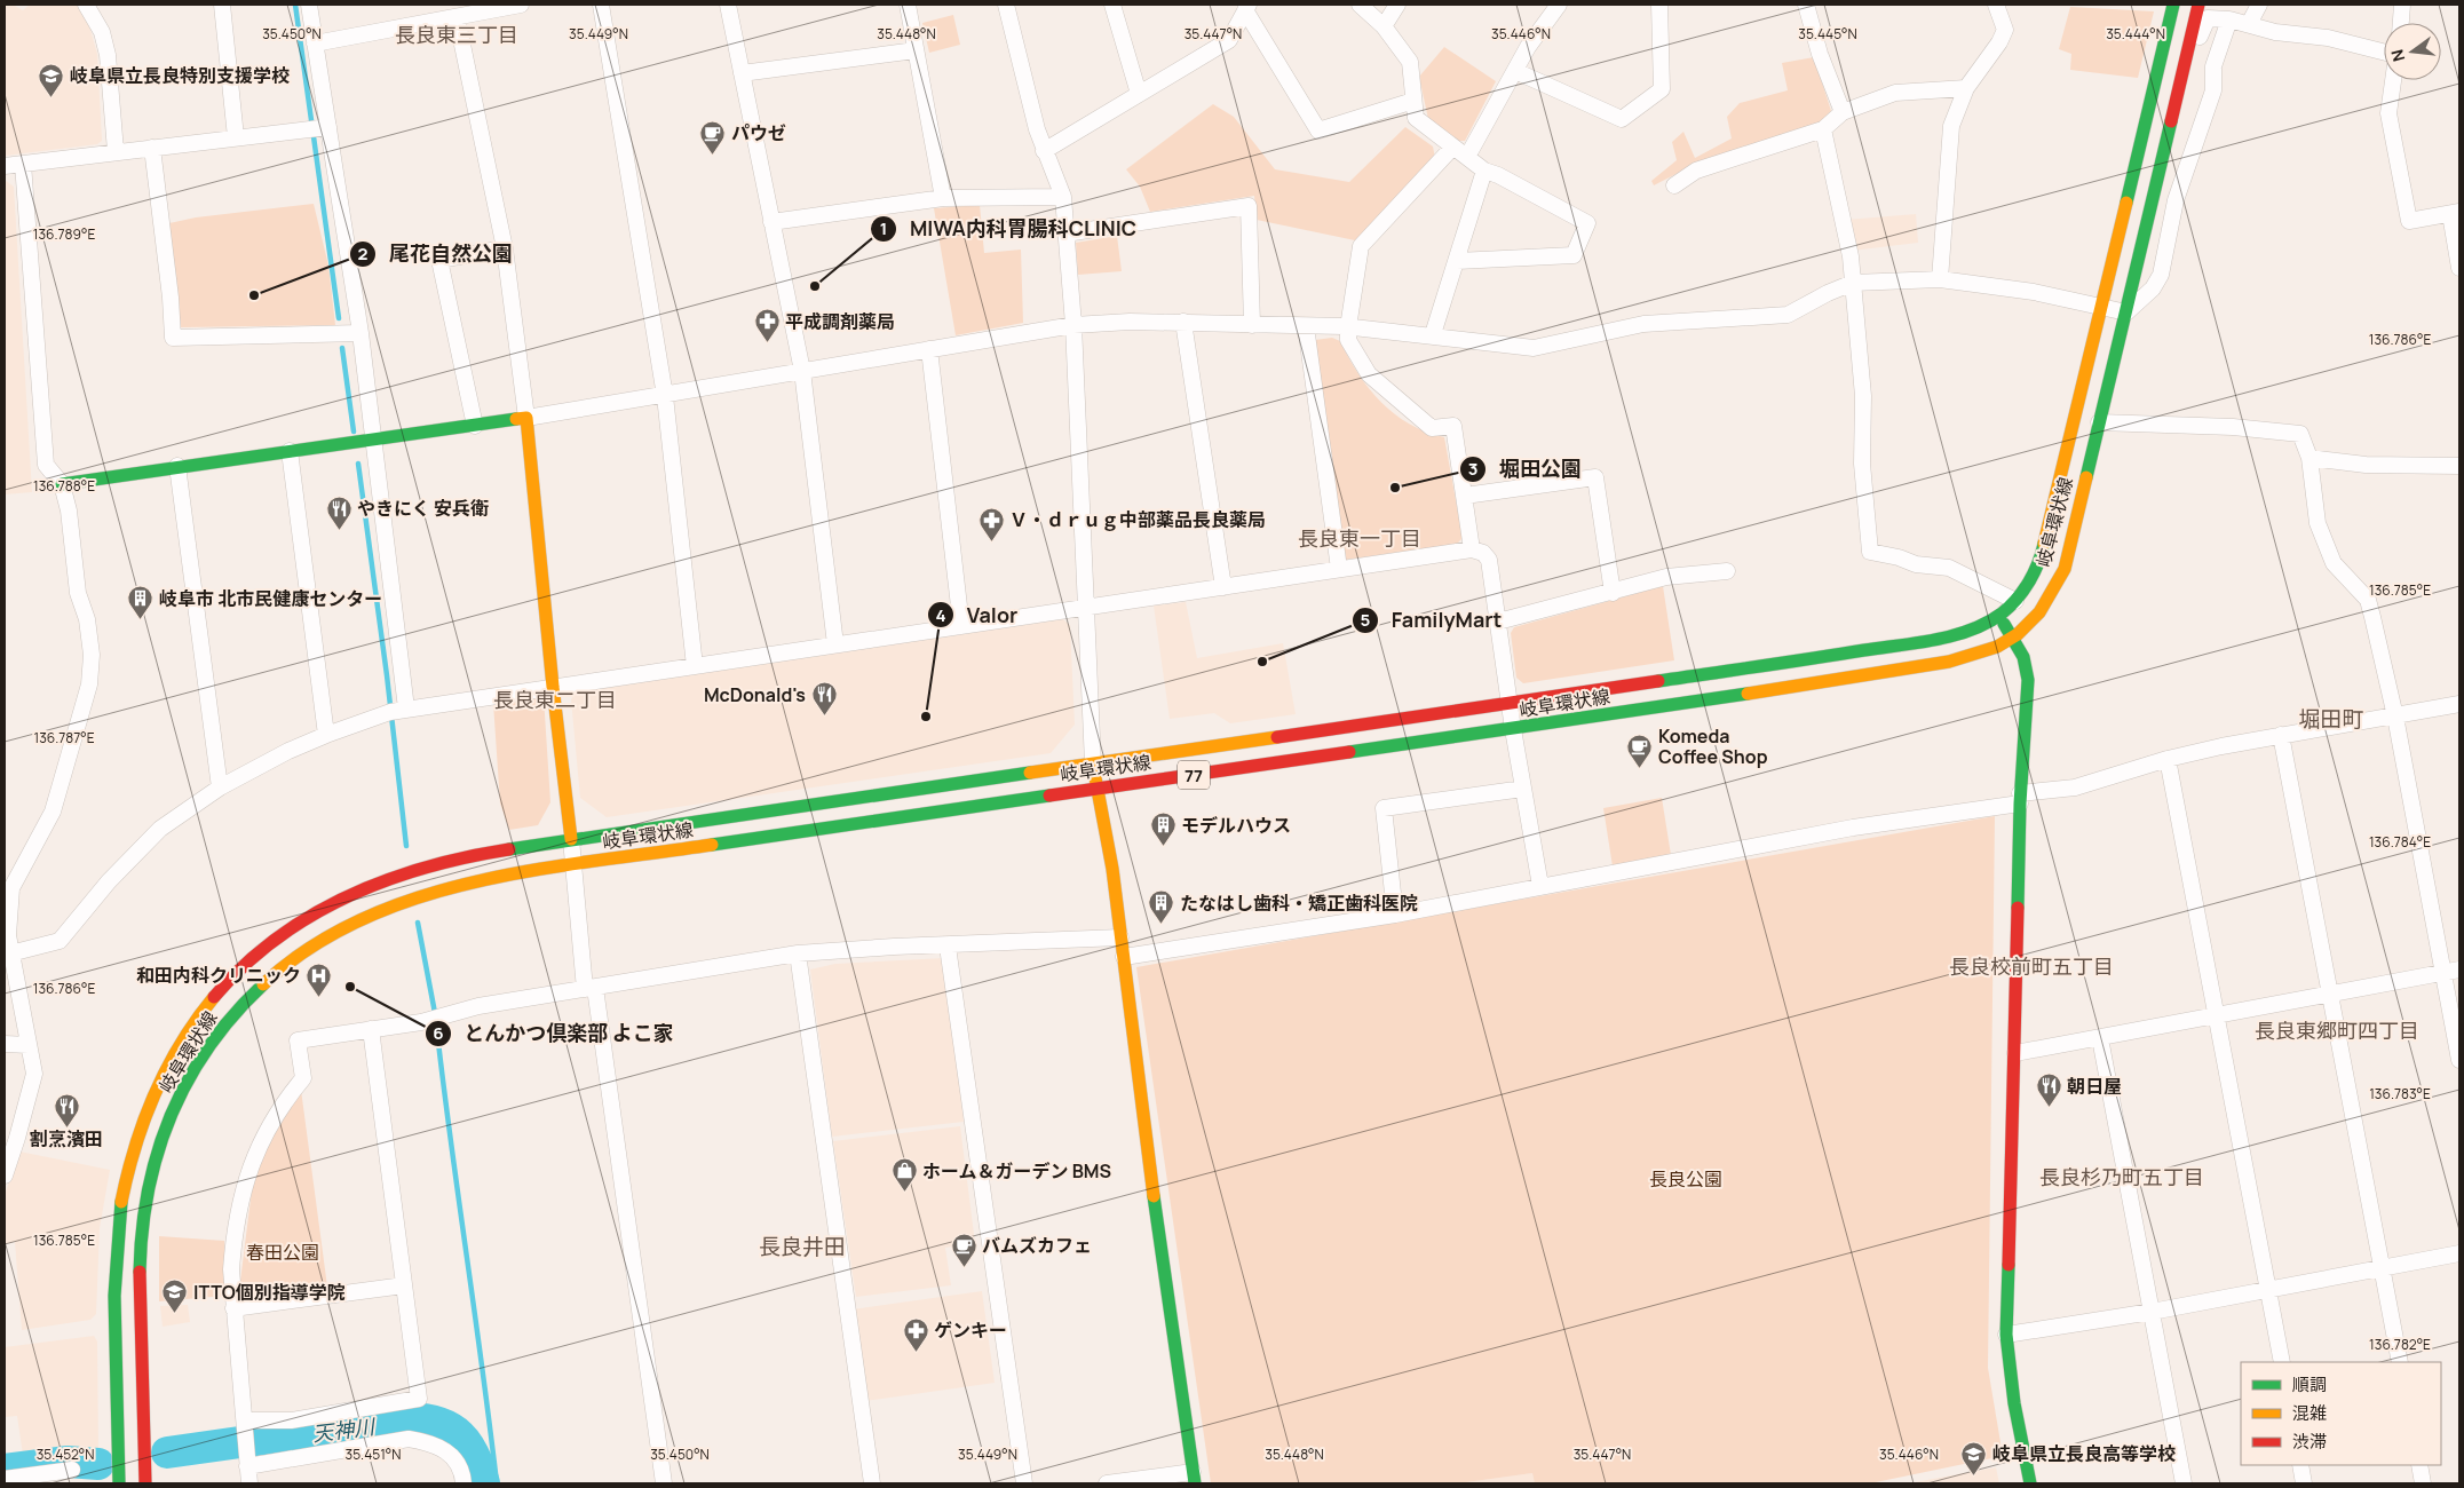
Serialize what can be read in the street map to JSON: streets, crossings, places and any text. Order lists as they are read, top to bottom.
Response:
{
  "streets": {
    "main road": ["岐阜環状線", "77"]
  },
  "districts": [
    "長良東三丁目",
    "長良東一丁目",
    "長良東二丁目",
    "堀田町",
    "長良校前町五丁目",
    "長良東郷町四丁目",
    "長良杉乃町五丁目",
    "長良井田"
  ],
  "water": ["天神川"],
  "parks": ["長良公園", "春田公園"],
  "places": {
    "school or university": ["岐阜県立長良特別支援学校", "ITTO個別指導学院", "岐阜県立長良高等学校"],
    "cafe": ["パウゼ", "Komeda Coffee Shop", "バムズカフェ"],
    "other": [
      "MIWA内科胃腸科CLINIC",
      "尾花自然公園",
      "堀田公園",
      "FamilyMart",
      "Valor",
      "とんかつ倶楽部 よこ家"
    ],
    "pharmacy": ["平成調剤薬局", "Ｖ・ｄｒｕｇ中部薬品長良薬局", "ゲンキー"],
    "restaurant": [
      "やきにく 安兵衛",
      "McDonald's",
      "朝日屋",
      "割烹濱田"
    ],
    "building": ["岐阜市 北市民健康センター", "モデルハウス", "たなはし歯科・矯正歯科医院"],
    "hospital": ["和田内科クリニック"],
    "shop": ["ホーム＆ガーデン BMS"]
  },
  "legend": ["順調", "混雑", "渋滞"],
  "north": "left",
  "coordinates": [
    "35.444°N",
    "35.450°N",
    "35.449°N",
    "35.448°N",
    "35.447°N",
    "35.446°N",
    "35.445°N",
    "136.789°E",
    "136.786°E",
    "136.788°E",
    "136.785°E",
    "136.787°E",
    "136.784°E",
    "136.783°E",
    "136.782°E",
    "35.452°N",
    "35.451°N"
  ]
}
